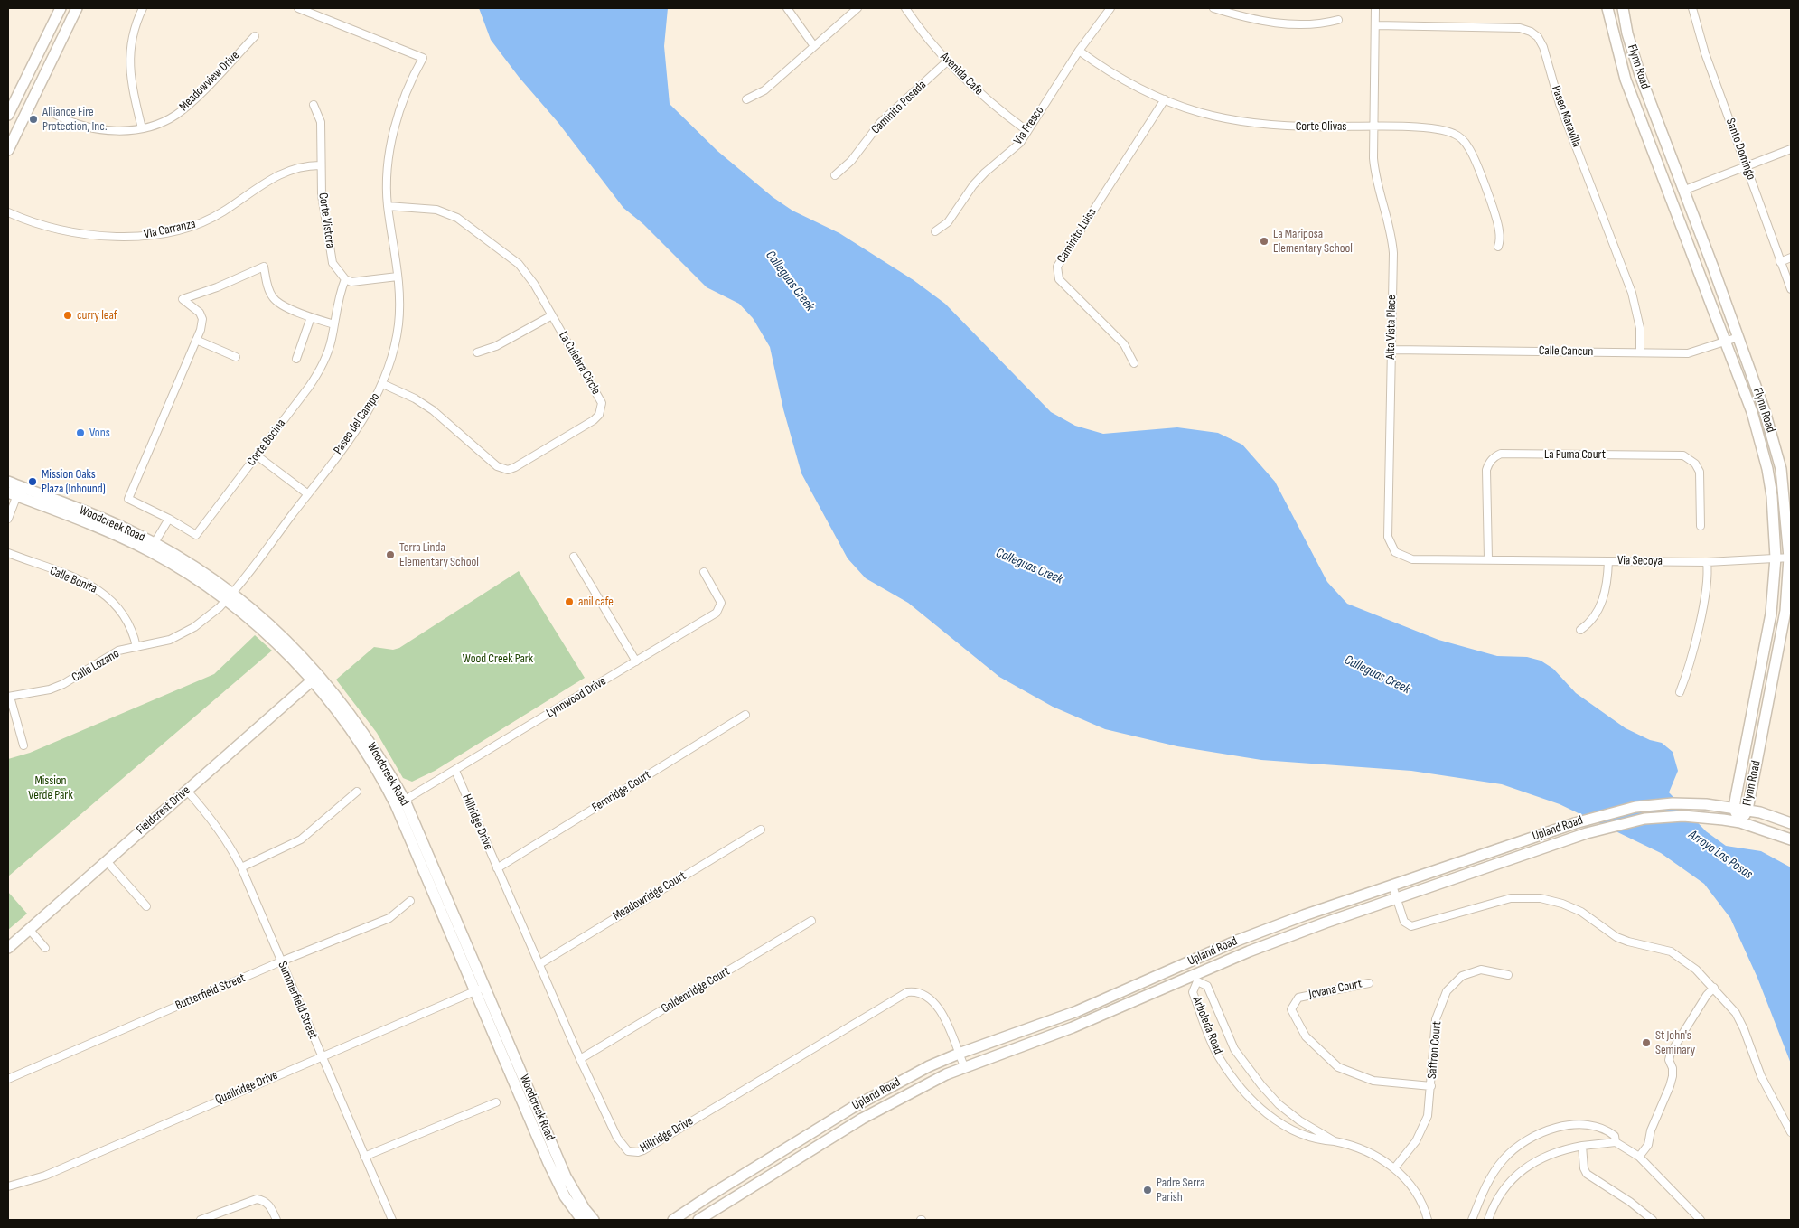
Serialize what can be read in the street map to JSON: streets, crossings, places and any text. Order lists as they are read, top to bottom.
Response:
{
  "streets": {
    "main road": [
      "Flynn Road",
      "Woodcreek Road",
      "Fieldcrest Drive",
      "Upland Road"
    ],
    "street": [
      "Avenida Cafe",
      "Meadowview Drive",
      "Caminito Posada",
      "Paseo Maravilla",
      "Via Fresco",
      "Corte Olivas",
      "Santo Domingo",
      "Corte Vistora",
      "Via Carranza",
      "Caminito Luisa",
      "Alta Vista Place",
      "Calle Cancun",
      "La Culebra Circle",
      "Paseo del Campo",
      "Corte Bocina",
      "La Puma Court",
      "Via Secoya",
      "Calle Bonita",
      "Calle Lozano",
      "Lynnwood Drive",
      "Fernridge Court",
      "Hillridge Drive",
      "Meadowridge Court",
      "Jovana Court",
      "Goldenridge Court",
      "Butterfield Street",
      "Summerfield Street",
      "Arboleda Road",
      "Saffron Court",
      "Quailridge Drive"
    ]
  },
  "crossings": [
    ["Flynn Road", "Calle Cancun"],
    ["Flynn Road", "Via Secoya"],
    ["Flynn Road", "Upland Road"],
    ["Avenida Cafe", "Caminito Posada"],
    ["Avenida Cafe", "Via Fresco"],
    ["Paseo Maravilla", "Alta Vista Place"],
    ["Paseo Maravilla", "Calle Cancun"],
    ["Via Fresco", "Corte Olivas"],
    ["Corte Olivas", "Caminito Luisa"],
    ["Corte Olivas", "Alta Vista Place"],
    ["Corte Vistora", "Via Carranza"],
    ["Corte Vistora", "Corte Bocina"],
    ["Alta Vista Place", "Calle Cancun"],
    ["Alta Vista Place", "La Puma Court"],
    ["Alta Vista Place", "Via Secoya"],
    ["La Culebra Circle", "Paseo del Campo"],
    ["Paseo del Campo", "Woodcreek Road"],
    ["Paseo del Campo", "Calle Lozano"],
    ["La Puma Court", "Via Secoya"],
    ["Woodcreek Road", "Calle Lozano"],
    ["Woodcreek Road", "Lynnwood Drive"],
    ["Woodcreek Road", "Fieldcrest Drive"],
    ["Woodcreek Road", "Quailridge Drive"],
    ["Calle Bonita", "Calle Lozano"],
    ["Lynnwood Drive", "Hillridge Drive"],
    ["Fernridge Court", "Hillridge Drive"],
    ["Fieldcrest Drive", "Summerfield Street"],
    ["Hillridge Drive", "Upland Road"],
    ["Hillridge Drive", "Meadowridge Court"],
    ["Hillridge Drive", "Goldenridge Court"],
    ["Jovana Court", "Saffron Court"],
    ["Butterfield Street", "Summerfield Street"],
    ["Summerfield Street", "Quailridge Drive"],
    ["Arboleda Road", "Saffron Court"]
  ],
  "water": ["Calleguas Creek", "Arroyo Las Posas"],
  "parks": ["Wood Creek Park", "Mission Verde Park"],
  "places": [
    "Alliance Fire Protection, Inc.",
    "La Mariposa Elementary School",
    "curry leaf",
    "Vons",
    "Mission Oaks Plaza (Inbound)",
    "Terra Linda Elementary School",
    "anil cafe",
    "St John's Seminary",
    "Padre Serra Parish"
  ]
}
